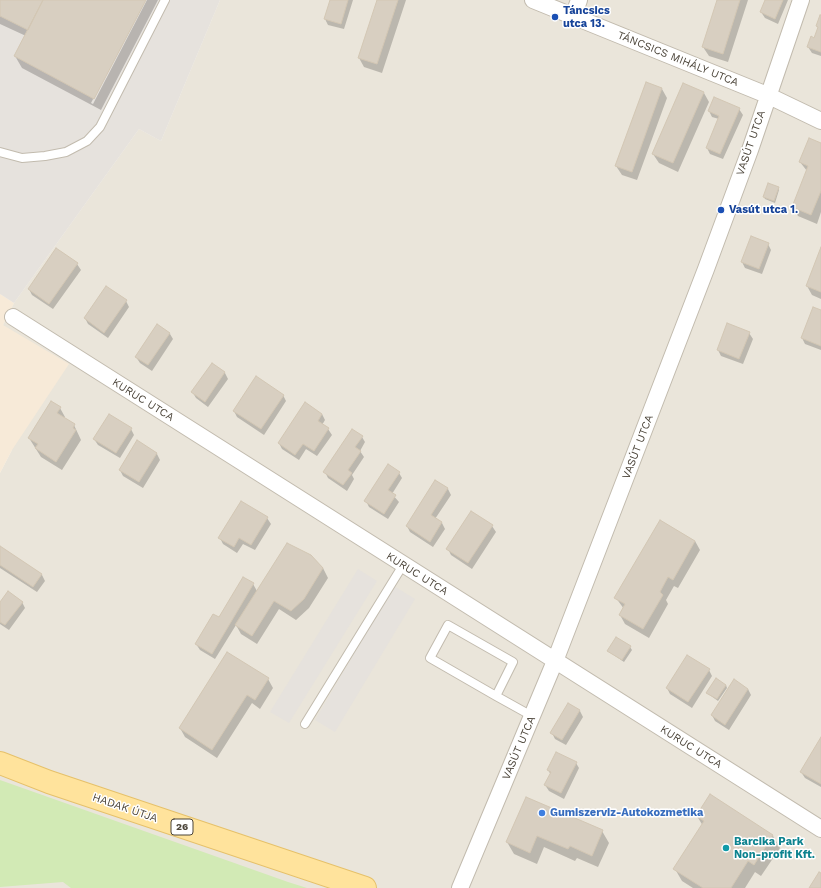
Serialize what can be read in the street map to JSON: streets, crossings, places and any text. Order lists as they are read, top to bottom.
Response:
{
  "streets": {
    "main road": ["HADAK ÚTJA", "26"],
    "street": ["TÁNCSICS MIHÁLY UTCA", "VASÚT UTCA", "KURUC UTCA"]
  },
  "crossings": [
    ["TÁNCSICS MIHÁLY UTCA", "VASÚT UTCA"],
    ["VASÚT UTCA", "KURUC UTCA"]
  ],
  "places": [
    "Táncsics utca 13.",
    "Vasút utca 1.",
    "Gumiszerviz-Autokozmetika",
    "Barcika Park Non-profit Kft."
  ]
}
